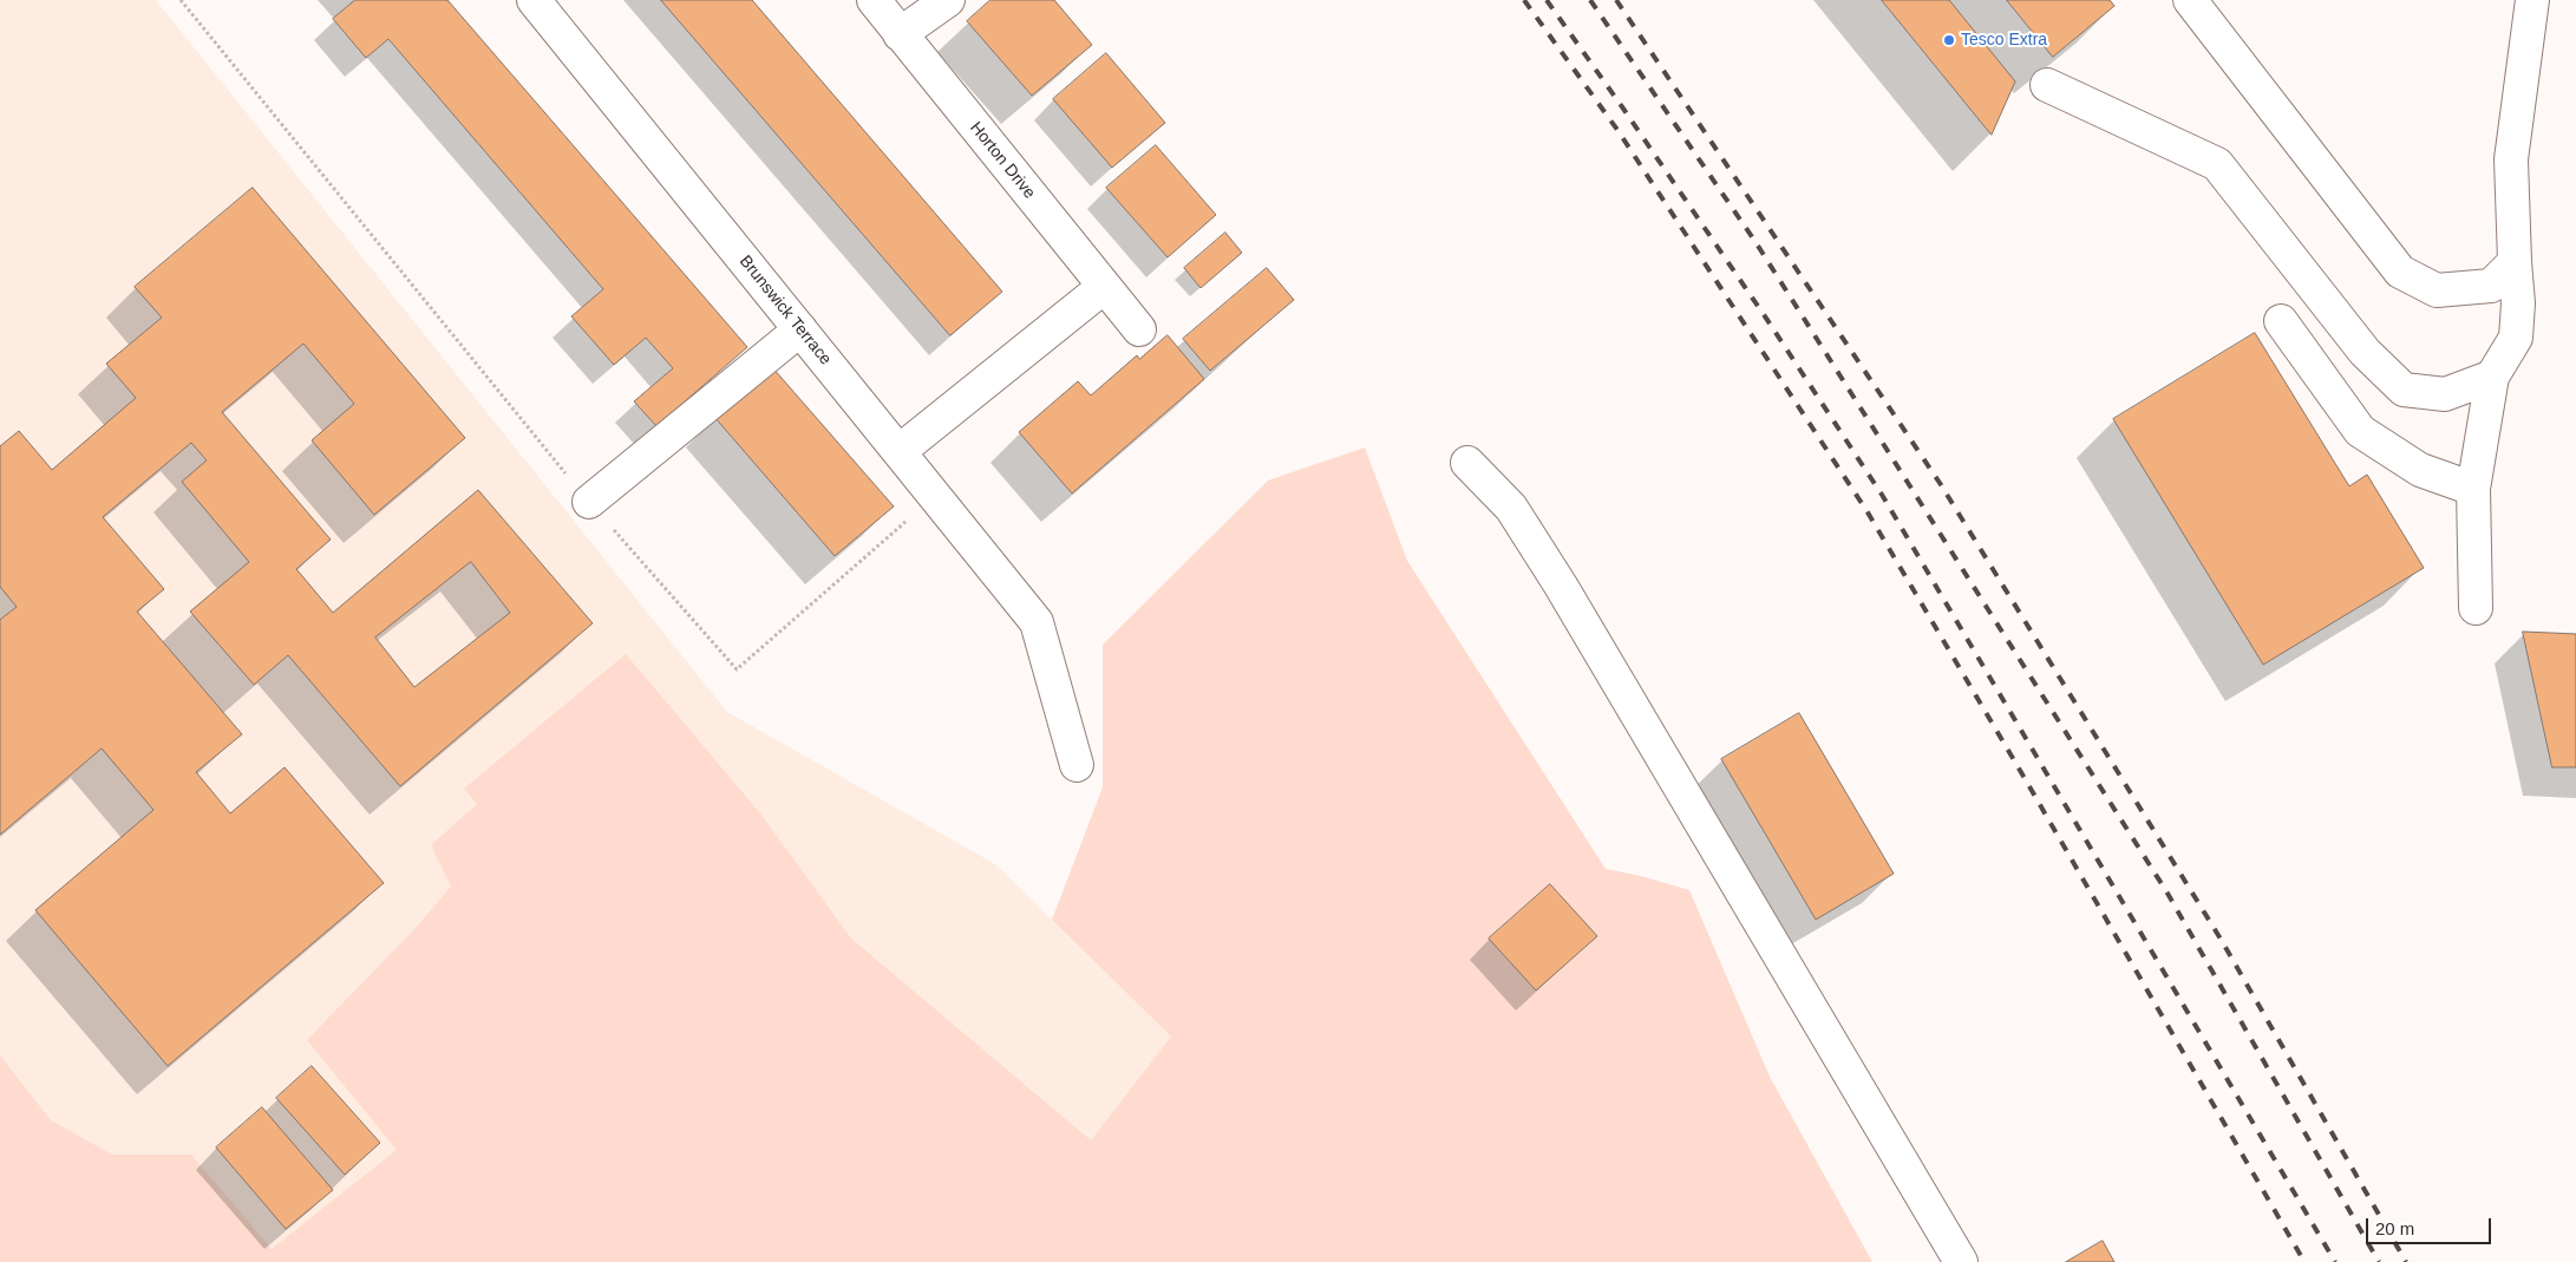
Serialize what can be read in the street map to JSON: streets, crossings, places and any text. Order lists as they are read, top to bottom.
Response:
{
  "streets": {
    "street": ["Horton Drive", "Brunswick Terrace"]
  },
  "places": ["Tesco Extra"],
  "scale_bar": "20 m"
}
